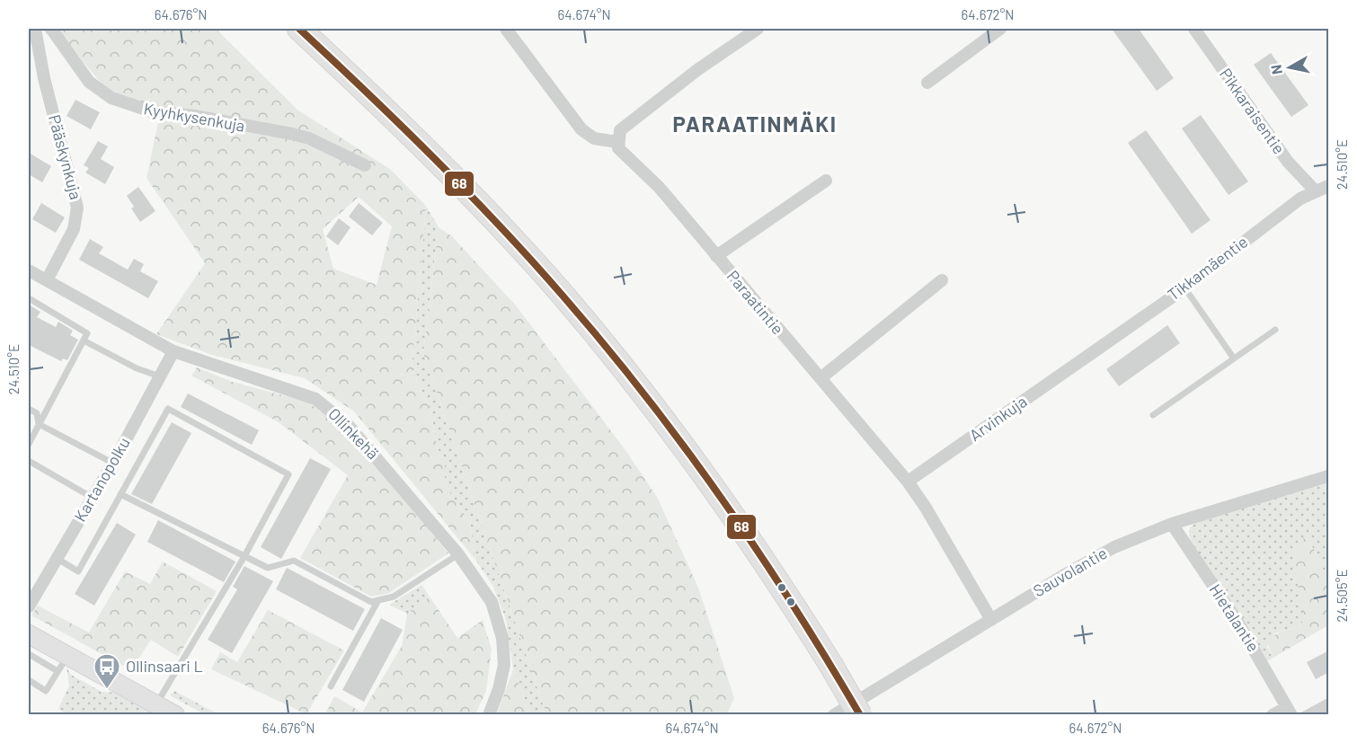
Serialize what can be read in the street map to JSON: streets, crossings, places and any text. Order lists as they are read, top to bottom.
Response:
{
  "streets": {
    "street": [
      "Pikkaraisentie",
      "Kyyhkysenkuja",
      "Pääskynkuja",
      "Tikkamäentie",
      "Paraatintie",
      "Arvinkuja",
      "Ollinkehä",
      "Kartanopolku",
      "Sauvolantie",
      "Hietalantie"
    ]
  },
  "crossings": [
    ["Pikkaraisentie", "Tikkamäentie"],
    ["Pääskynkuja", "Ollinkehä"],
    ["Tikkamäentie", "Arvinkuja"],
    ["Paraatintie", "Arvinkuja"],
    ["Paraatintie", "Sauvolantie"],
    ["Ollinkehä", "Kartanopolku"],
    ["Sauvolantie", "Hietalantie"]
  ],
  "districts": ["PARAATINMÄKI"],
  "places": {
    "bus stop": ["Ollinsaari L"]
  },
  "lines": ["transit line 68"],
  "north": "left",
  "coordinates": [
    "64.676°N",
    "64.674°N",
    "64.672°N",
    "24.510°E",
    "24.505°E"
  ]
}
